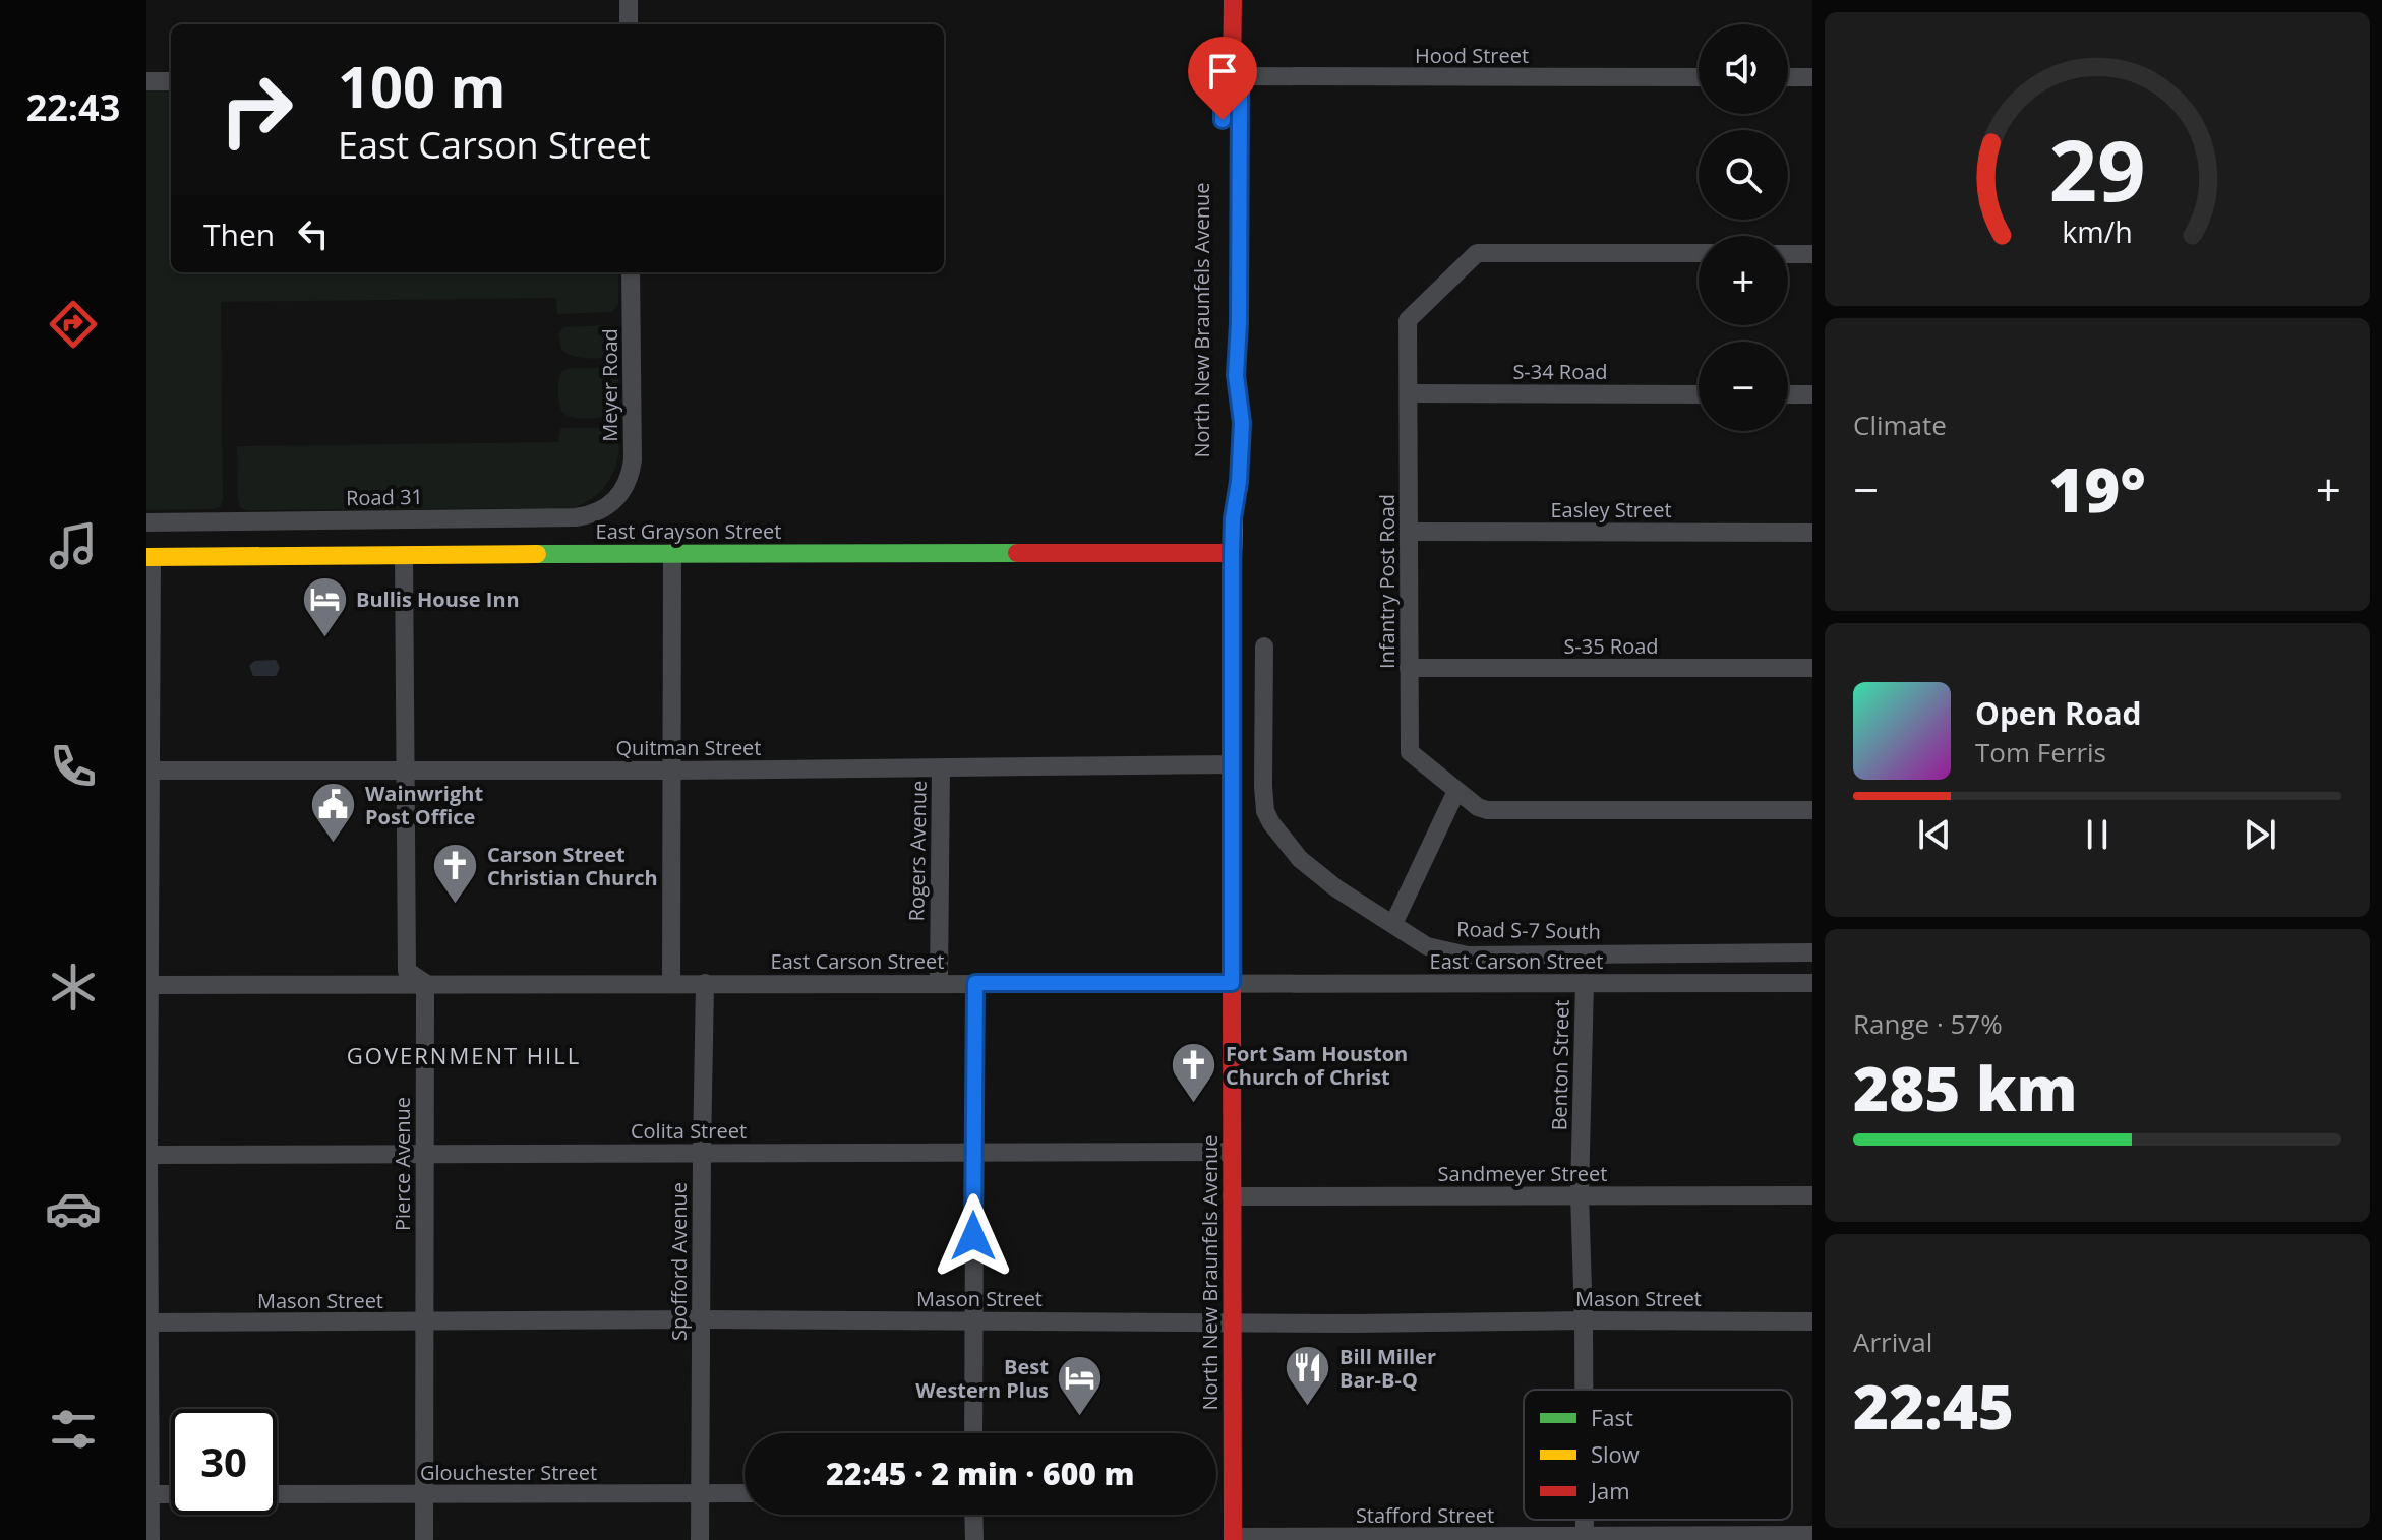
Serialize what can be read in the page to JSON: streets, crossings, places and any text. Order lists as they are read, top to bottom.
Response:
{
  "streets": {
    "street": [
      "Hood Street",
      "North New Braunfels Avenue",
      "S-34 Road",
      "Meyer Road",
      "Road 31",
      "Easley Street",
      "East Grayson Street",
      "Infantry Post Road",
      "S-35 Road",
      "Quitman Street",
      "Rogers Avenue",
      "Road S-7 South",
      "East Carson Street",
      "Benton Street",
      "Colita Street",
      "Pierce Avenue",
      "Sandmeyer Street",
      "Spofford Avenue",
      "Mason Street",
      "Glouchester Street",
      "Stafford Street"
    ]
  },
  "crossings": [
    ["Hood Street", "North New Braunfels Avenue"],
    ["North New Braunfels Avenue", "East Grayson Street"],
    ["North New Braunfels Avenue", "Quitman Street"],
    ["North New Braunfels Avenue", "East Carson Street"],
    ["North New Braunfels Avenue", "Colita Street"],
    ["North New Braunfels Avenue", "Sandmeyer Street"],
    ["North New Braunfels Avenue", "Mason Street"],
    ["North New Braunfels Avenue", "Stafford Street"],
    ["S-34 Road", "Infantry Post Road"],
    ["Meyer Road", "Road 31"],
    ["Easley Street", "Infantry Post Road"],
    ["Infantry Post Road", "S-35 Road"],
    ["Quitman Street", "Rogers Avenue"],
    ["Rogers Avenue", "East Carson Street"],
    ["East Carson Street", "Benton Street"],
    ["East Carson Street", "Pierce Avenue"],
    ["East Carson Street", "Spofford Avenue"],
    ["Benton Street", "Sandmeyer Street"],
    ["Benton Street", "Mason Street"],
    ["Colita Street", "Pierce Avenue"],
    ["Colita Street", "Spofford Avenue"],
    ["Pierce Avenue", "Mason Street"],
    ["Pierce Avenue", "Glouchester Street"],
    ["Spofford Avenue", "Mason Street"],
    ["Spofford Avenue", "Glouchester Street"]
  ],
  "districts": ["GOVERNMENT HILL"],
  "places": {
    "hotel": ["Bullis House Inn", "Best Western Plus"],
    "public building": ["Wainwright Post Office"],
    "church": ["Carson Street Christian Church", "Fort Sam Houston Church of Christ"],
    "restaurant": ["Bill Miller Bar-B-Q"]
  },
  "legend": ["Fast", "Slow", "Jam"],
  "page": {
    "tabs": "22:43",
    "map_buttons": ["+", "−"],
    "turn": ["100 m", "East Carson Street"],
    "then": "Then",
    "tile": [
      "Climate",
      ["Range · 57%", "285 km"],
      ["Arrival", "22:45"]
    ],
    "heat": ["−", "19°", "+"],
    "song": ["Open Road", "Tom Ferris"],
    "limit": "30",
    "trip": "22:45 · 2 min · 600 m",
    "gauge": ["29", "km/h"]
  }
}
